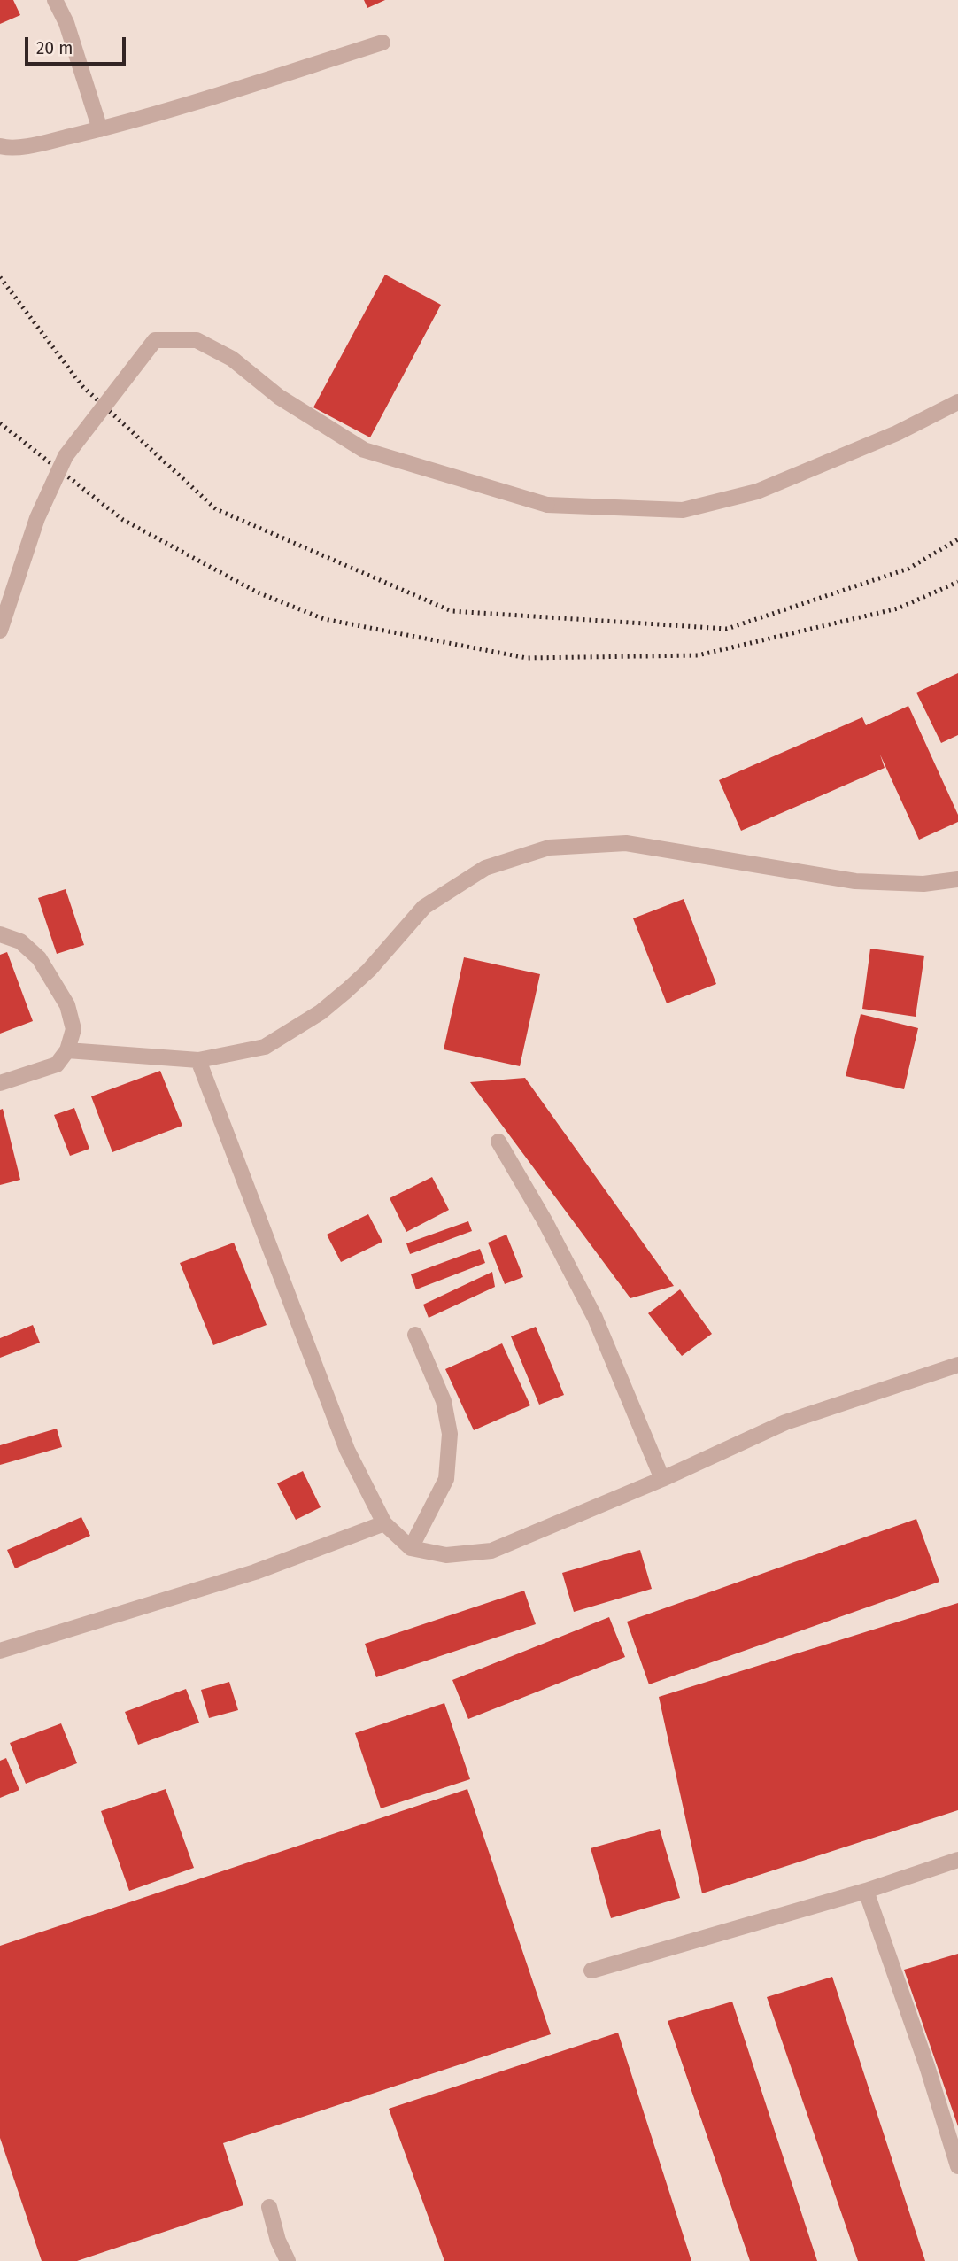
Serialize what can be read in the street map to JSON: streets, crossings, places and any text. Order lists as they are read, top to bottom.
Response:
{
  "scale_bar": "20 m"
}
